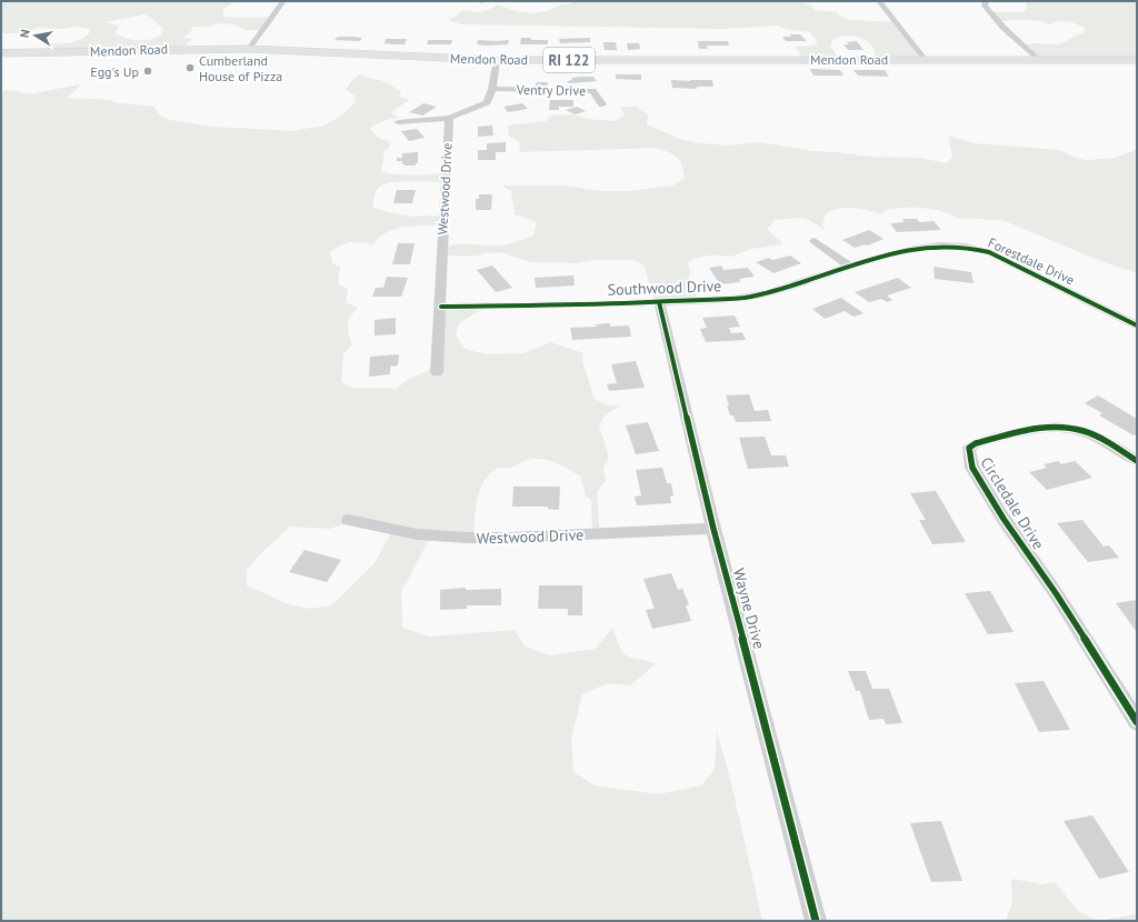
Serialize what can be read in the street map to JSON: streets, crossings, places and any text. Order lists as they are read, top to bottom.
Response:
{
  "streets": {
    "main road": ["Mendon Road", "RI 122"],
    "street": [
      "Ventry Drive",
      "Westwood Drive",
      "Forestdale Drive",
      "Southwood Drive",
      "Circledale Drive",
      "Wayne Drive"
    ]
  },
  "crossings": [
    ["Westwood Drive", "Southwood Drive"],
    ["Westwood Drive", "Wayne Drive"],
    ["Forestdale Drive", "Southwood Drive"],
    ["Southwood Drive", "Wayne Drive"]
  ],
  "places": ["Cumberland House of Pizza", "Egg's Up"],
  "north": "left"
}
